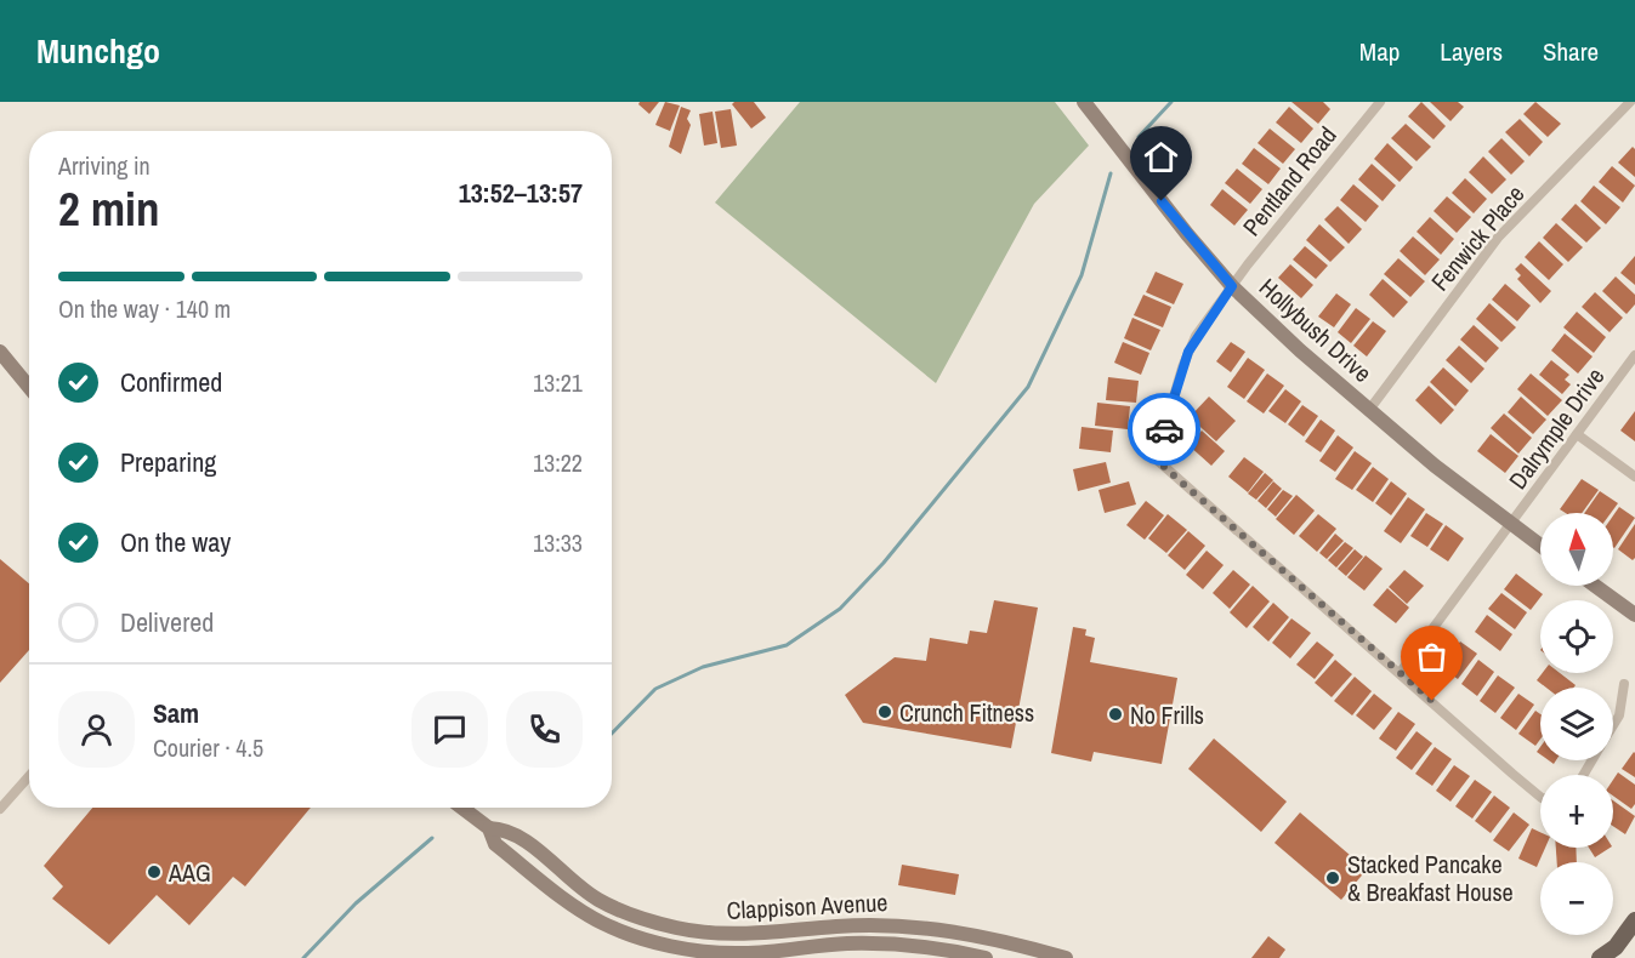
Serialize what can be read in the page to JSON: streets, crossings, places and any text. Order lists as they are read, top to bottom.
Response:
{
  "streets": {
    "main road": ["Hollybush Drive", "Clappison Avenue"],
    "street": ["Pentland Road", "Fenwick Place", "Dalrymple Drive"]
  },
  "crossings": [
    ["Pentland Road", "Hollybush Drive"],
    ["Pentland Road", "Dalrymple Drive"],
    ["Fenwick Place", "Hollybush Drive"],
    ["Hollybush Drive", "Dalrymple Drive"]
  ],
  "places": [
    "Crunch Fitness",
    "No Frills",
    "AAG",
    "Stacked Pancake & Breakfast House"
  ],
  "north": "top",
  "page": {
    "header": "Munchgo",
    "nav": ["Map", "Layers", "Share"],
    "heading": ["2 min", "Arriving in", "13:52–13:57"],
    "panel": ["Sam", "Courier · 4.5"],
    "bar": "On the way · 140 m",
    "list": [
      ["Confirmed", "13:21"],
      ["Preparing", "13:22"],
      ["On the way", "13:33"],
      "Delivered"
    ],
    "map_buttons": ["+", "−"]
  }
}
